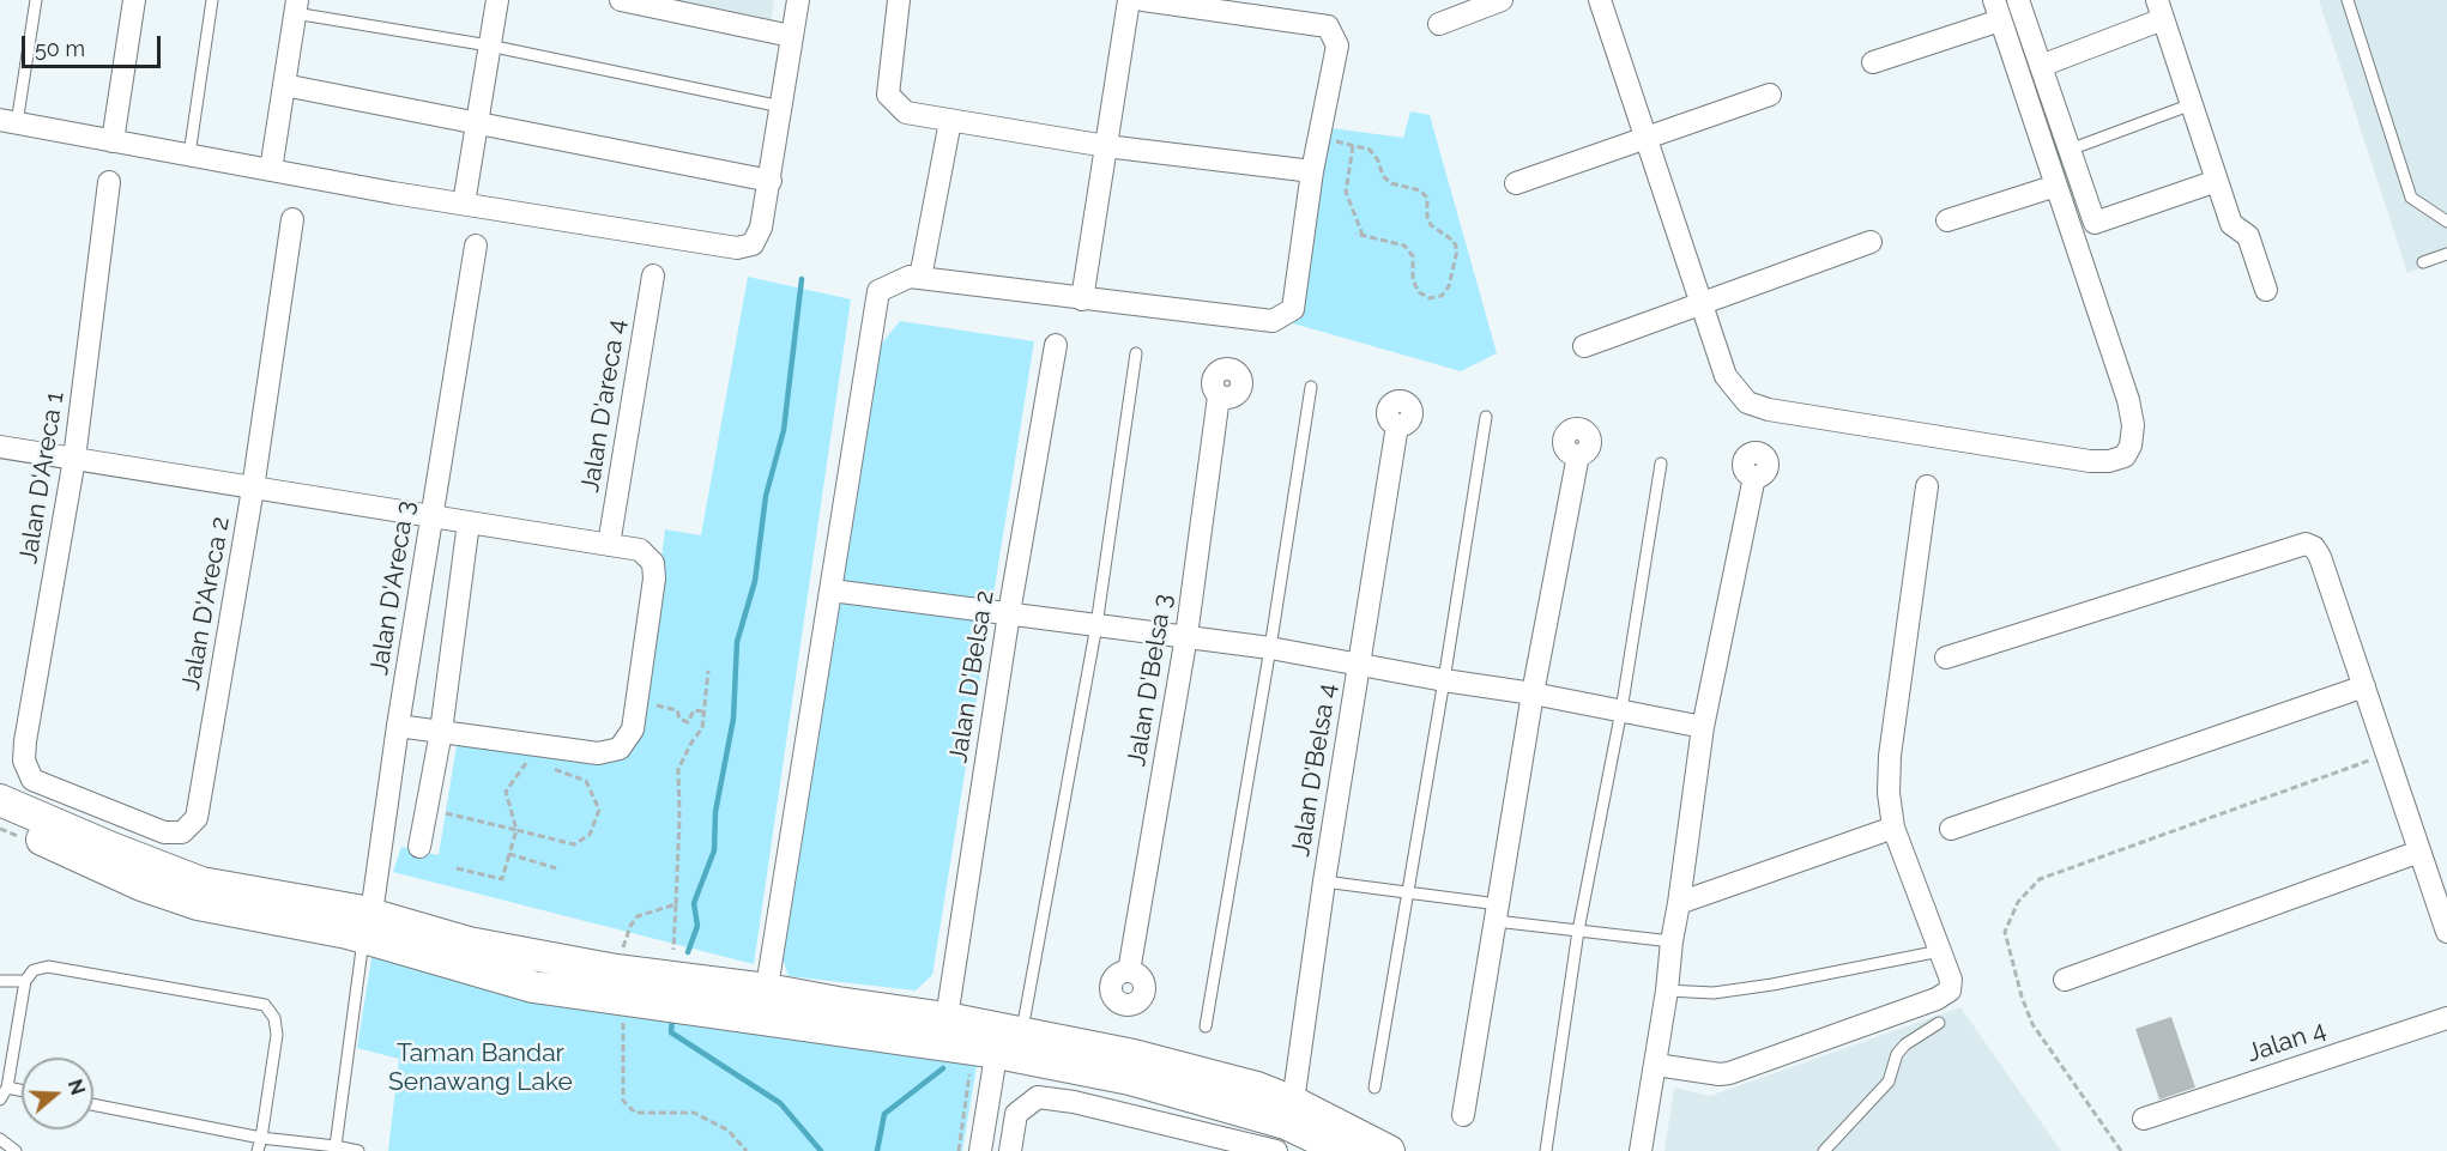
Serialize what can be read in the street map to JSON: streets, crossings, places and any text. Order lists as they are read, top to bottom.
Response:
{
  "streets": {
    "street": [
      "Jalan D'areca 4",
      "Jalan D'Areca 1",
      "Jalan D'Areca 3",
      "Jalan D'Areca 2",
      "Jalan D'Belsa 2",
      "Jalan D'Belsa 3",
      "Jalan D'Belsa 4",
      "Jalan 4"
    ]
  },
  "crossings": [
    ["Jalan D'Areca 1", "Jalan D'Areca 2"]
  ],
  "parks": ["Taman Bandar Senawang Lake"],
  "scale_bar": "50 m",
  "north": "right"
}
